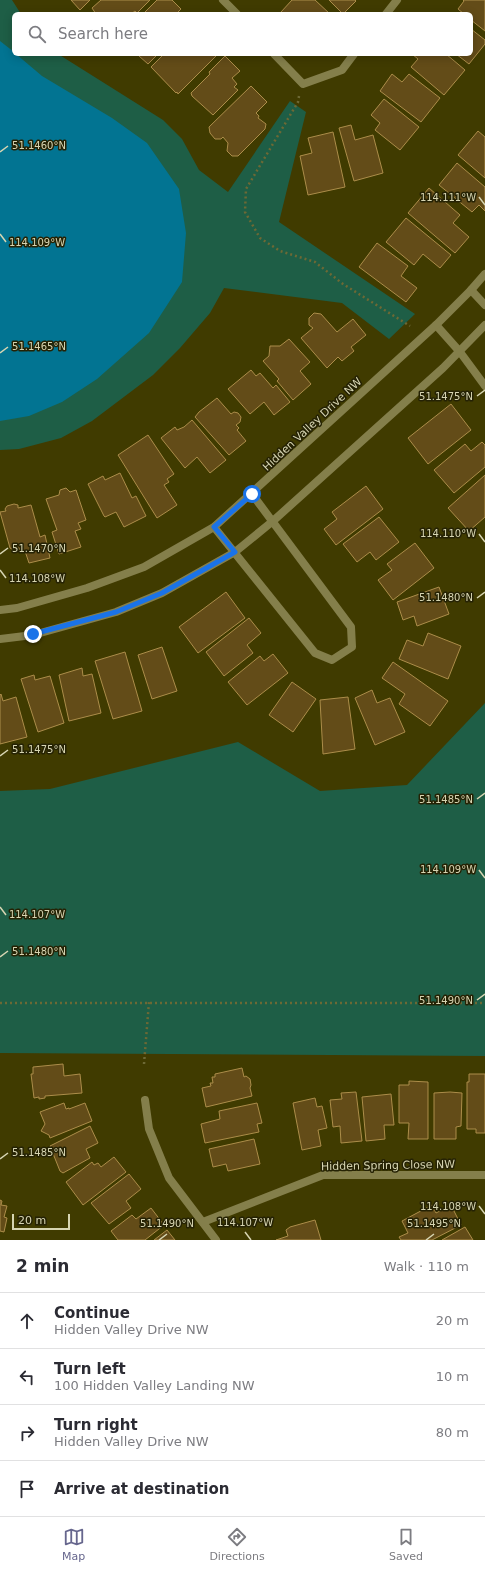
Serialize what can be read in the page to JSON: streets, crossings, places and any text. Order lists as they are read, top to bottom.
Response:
{
  "streets": {
    "street": ["Hidden Valley Drive NW", "Hidden Spring Close NW"]
  },
  "scale_bar": "20 m",
  "page": {
    "search": "Search here",
    "scale": "20 m",
    "heading": ["2 min", "Walk · 110 m"],
    "list": [
      ["Continue", "Hidden Valley Drive NW", "20 m"],
      ["Turn left", "100 Hidden Valley Landing NW", "10 m"],
      ["Turn right", "Hidden Valley Drive NW", "80 m"],
      "Arrive at destination"
    ],
    "nav": ["Map", "Directions", "Saved"]
  },
  "coordinates": [
    "51.1460°N",
    "114.111°W",
    "114.109°W",
    "51.1465°N",
    "51.1475°N",
    "114.110°W",
    "51.1470°N",
    "114.108°W",
    "51.1480°N",
    "51.1485°N",
    "114.107°W",
    "51.1490°N",
    "51.1495°N"
  ]
}
